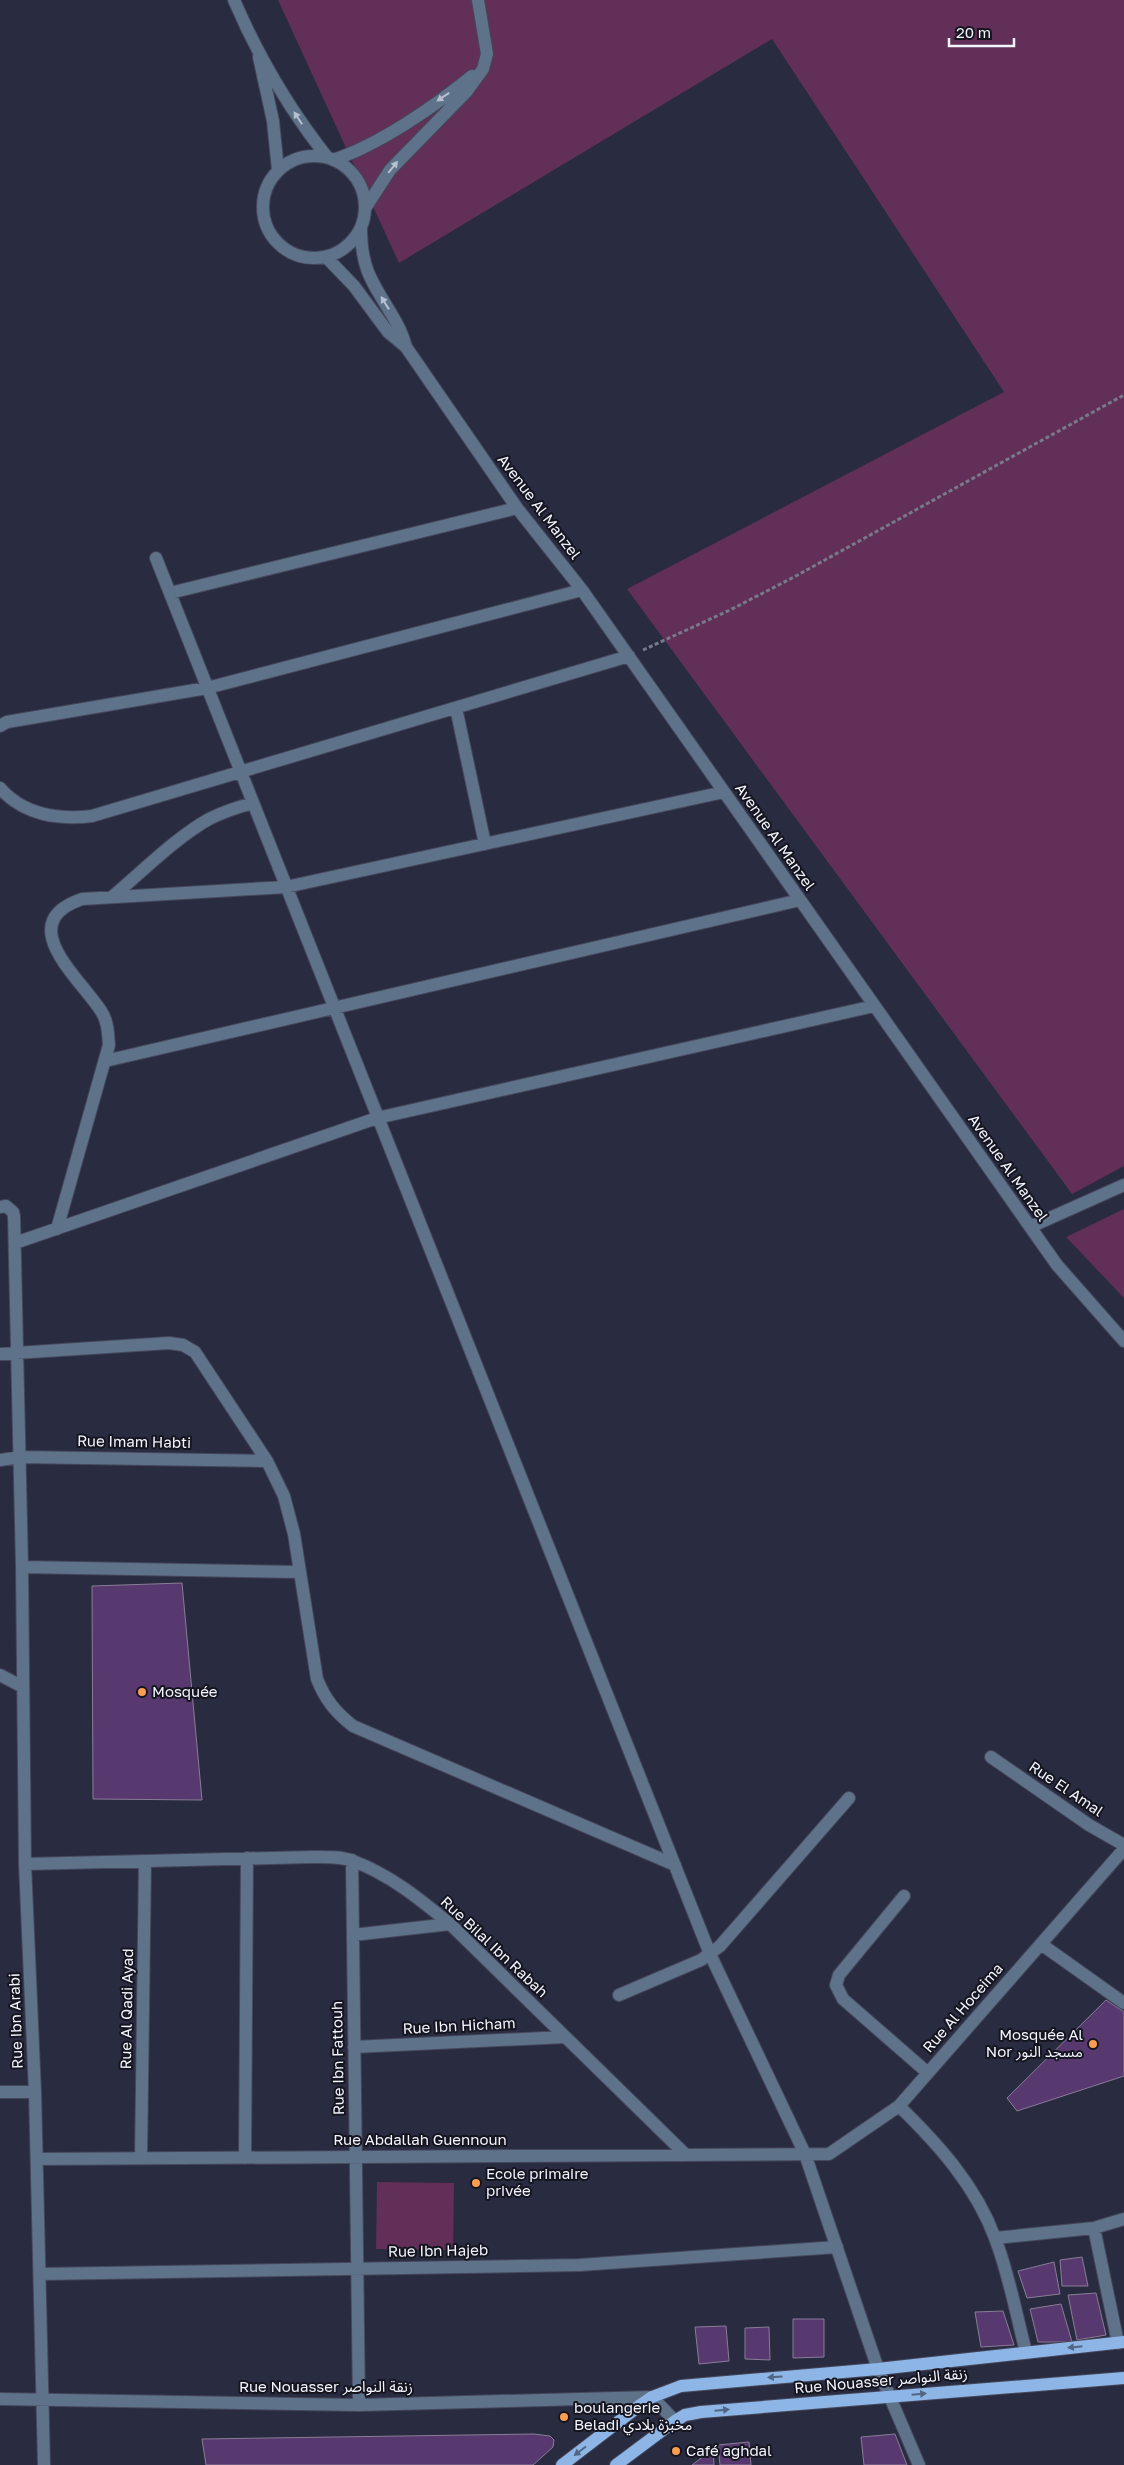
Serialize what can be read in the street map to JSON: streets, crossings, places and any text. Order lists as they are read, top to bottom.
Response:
{
  "streets": {
    "main road": ["Rue Nouasser زنقة النواصر"],
    "street": [
      "Avenue Al Manzel",
      "Rue Imam Habti",
      "Rue El Amal",
      "Rue Bilal Ibn Rabah",
      "Rue Al Hoceima",
      "Rue Al Qadi Ayad",
      "Rue Ibn Arabi",
      "Rue Ibn Hicham",
      "Rue Ibn Fattouh",
      "Rue Abdallah Guennoun",
      "Rue Ibn Hajeb"
    ]
  },
  "crossings": [
    ["Rue Imam Habti", "Rue Ibn Arabi"],
    ["Rue Bilal Ibn Rabah", "Rue Al Qadi Ayad"],
    ["Rue Bilal Ibn Rabah", "Rue Ibn Arabi"],
    ["Rue Bilal Ibn Rabah", "Rue Ibn Hicham"],
    ["Rue Bilal Ibn Rabah", "Rue Ibn Fattouh"],
    ["Rue Bilal Ibn Rabah", "Rue Abdallah Guennoun"],
    ["Rue Al Hoceima", "Rue Abdallah Guennoun"],
    ["Rue Al Qadi Ayad", "Rue Abdallah Guennoun"],
    ["Rue Ibn Arabi", "Rue Abdallah Guennoun"],
    ["Rue Ibn Arabi", "Rue Ibn Hajeb"],
    ["Rue Ibn Arabi", "Rue Nouasser زنقة النواصر"],
    ["Rue Ibn Hicham", "Rue Ibn Fattouh"],
    ["Rue Ibn Fattouh", "Rue Abdallah Guennoun"],
    ["Rue Ibn Fattouh", "Rue Ibn Hajeb"],
    ["Rue Ibn Fattouh", "Rue Nouasser زنقة النواصر"]
  ],
  "places": [
    "Mosquée",
    "Mosquée Al Nor مسجد النور",
    "Ecole primaire privée",
    "boulangerie Beladi مخبزة بلادي",
    "Café aghdal"
  ],
  "scale_bar": "20 m"
}
